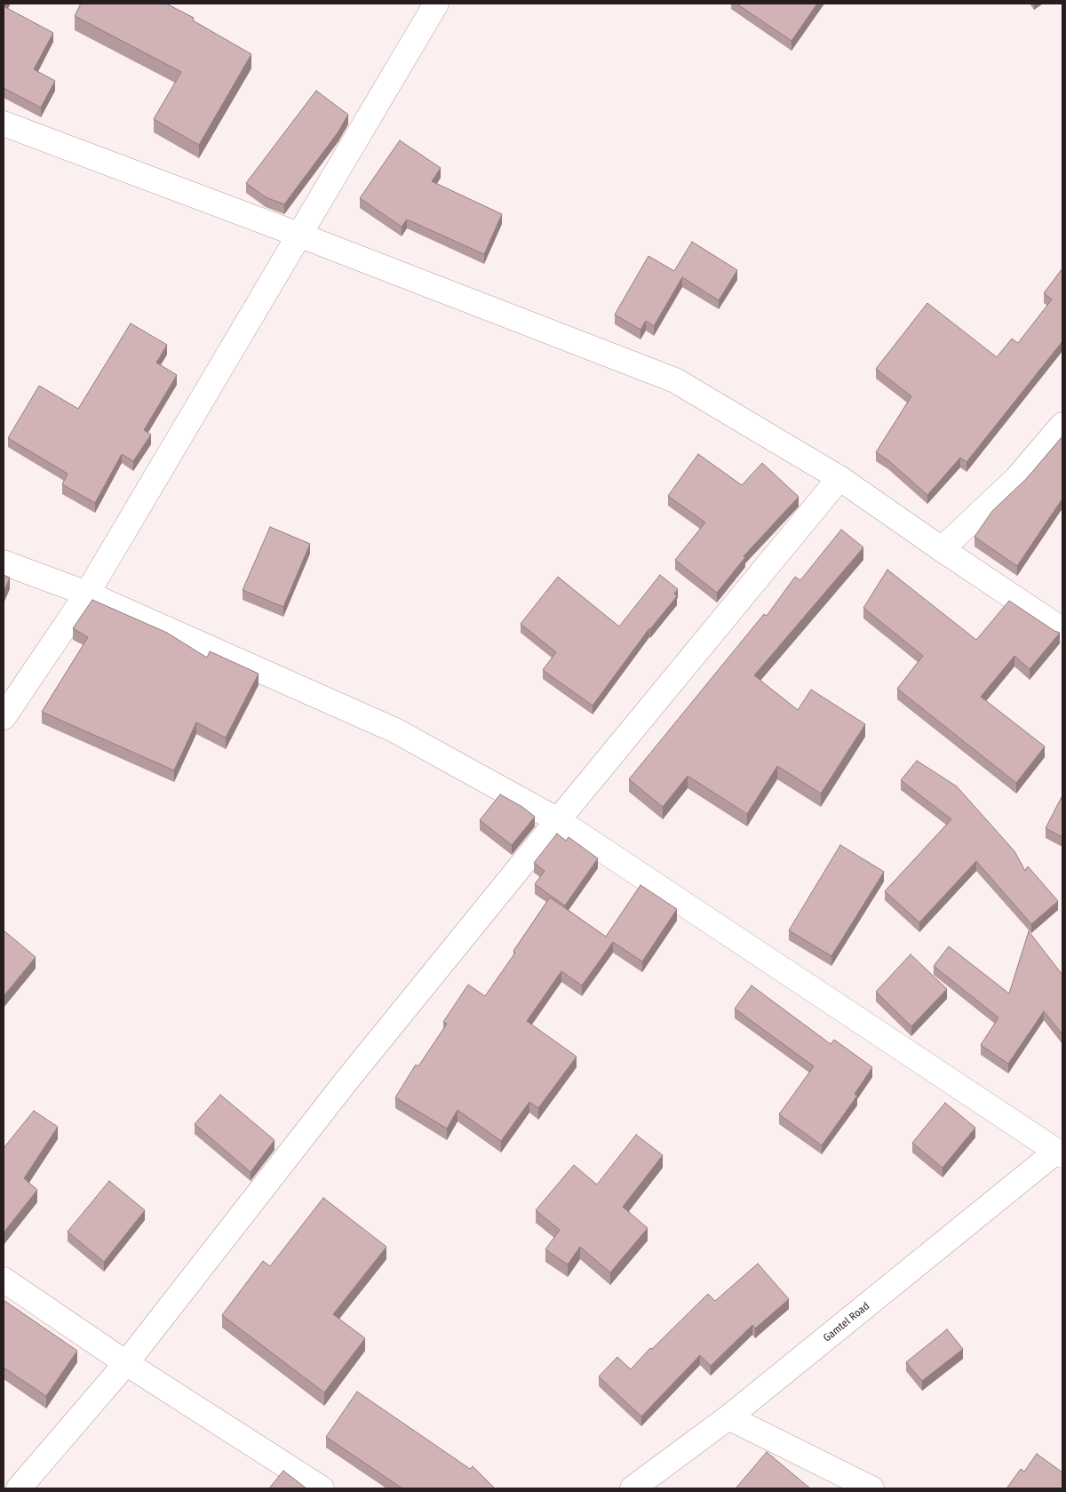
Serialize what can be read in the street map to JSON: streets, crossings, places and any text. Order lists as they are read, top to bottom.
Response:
{
  "streets": {
    "street": ["Gamtel Road"]
  }
}
